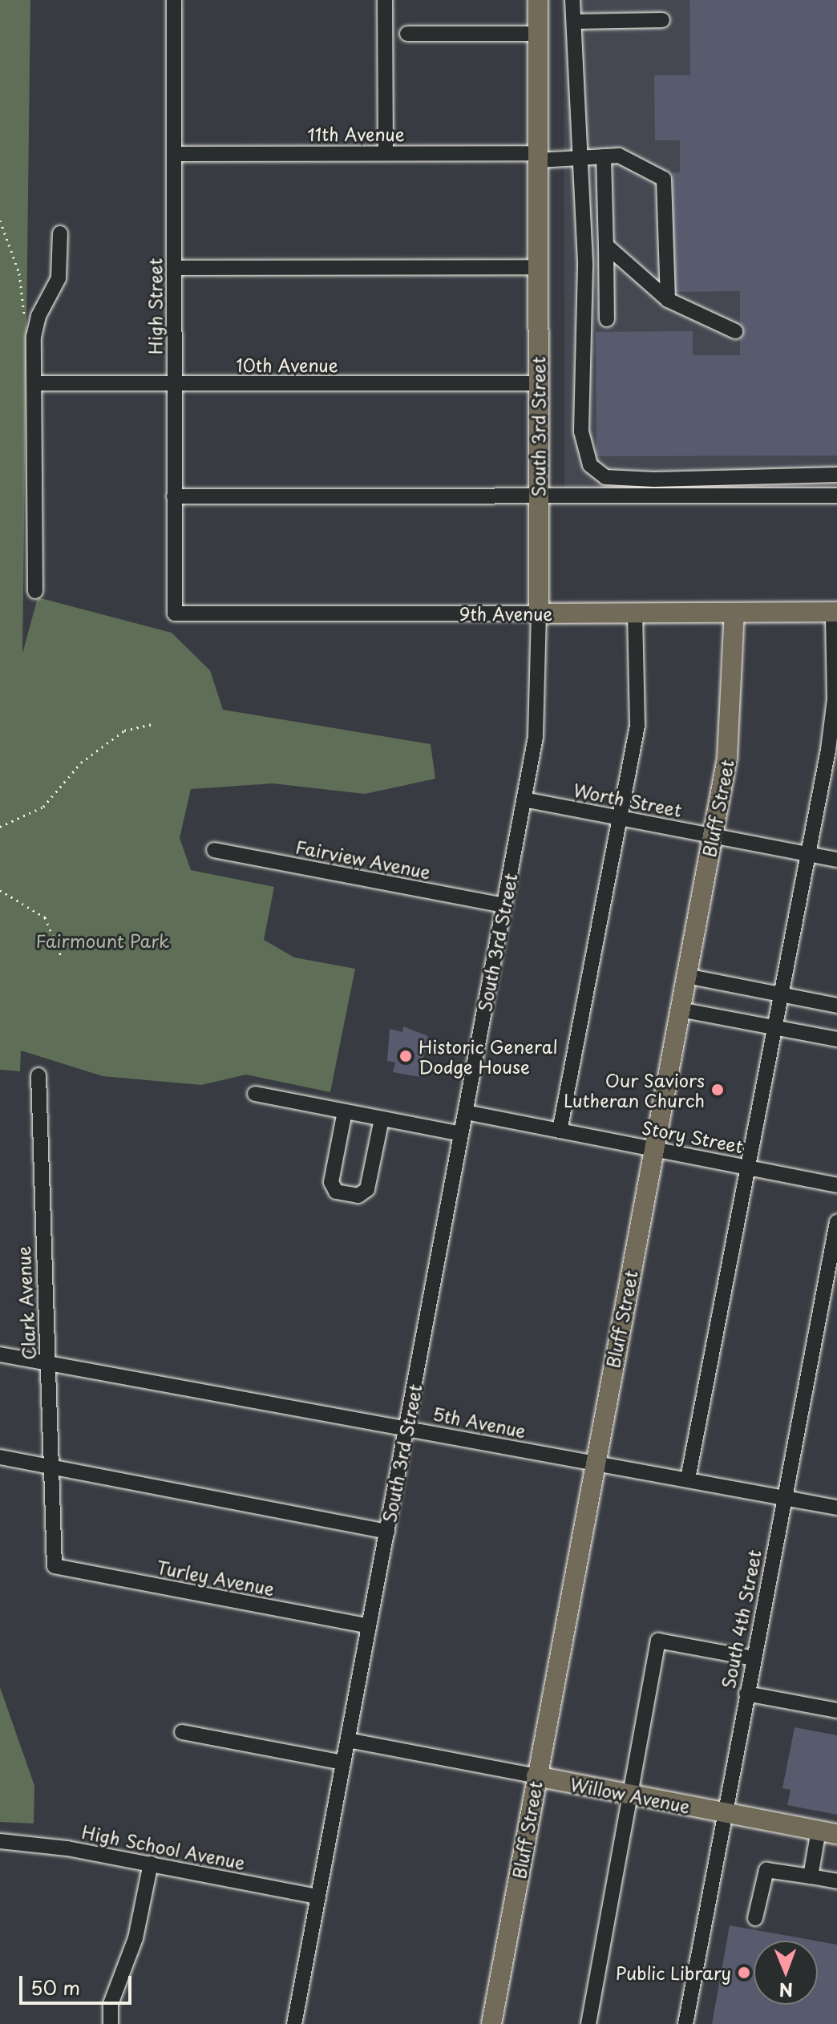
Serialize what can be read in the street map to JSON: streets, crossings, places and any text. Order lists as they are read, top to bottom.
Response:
{
  "streets": {
    "main road": [
      "South 3rd Street",
      "9th Avenue",
      "Bluff Street",
      "Willow Avenue"
    ],
    "street": [
      "11th Avenue",
      "High Street",
      "10th Avenue",
      "Worth Street",
      "Fairview Avenue",
      "Story Street",
      "Clark Avenue",
      "5th Avenue",
      "Turley Avenue",
      "South 4th Street",
      "High School Avenue"
    ]
  },
  "crossings": [
    ["11th Avenue", "High Street"],
    ["11th Avenue", "South 3rd Street"],
    ["High Street", "10th Avenue"],
    ["High Street", "9th Avenue"],
    ["10th Avenue", "South 3rd Street"],
    ["South 3rd Street", "9th Avenue"],
    ["South 3rd Street", "Worth Street"],
    ["South 3rd Street", "Fairview Avenue"],
    ["South 3rd Street", "Story Street"],
    ["South 3rd Street", "5th Avenue"],
    ["South 3rd Street", "Turley Avenue"],
    ["South 3rd Street", "Willow Avenue"],
    ["South 3rd Street", "High School Avenue"],
    ["9th Avenue", "Bluff Street"],
    ["Worth Street", "Bluff Street"],
    ["Bluff Street", "Story Street"],
    ["Bluff Street", "5th Avenue"],
    ["Bluff Street", "Willow Avenue"],
    ["Clark Avenue", "5th Avenue"],
    ["Clark Avenue", "Turley Avenue"],
    ["5th Avenue", "South 4th Street"],
    ["South 4th Street", "Willow Avenue"]
  ],
  "parks": ["Fairmount Park"],
  "places": ["Historic General Dodge House", "Our Saviors Lutheran Church", "Public Library"],
  "scale_bar": "50 m",
  "north": "bottom"
}
